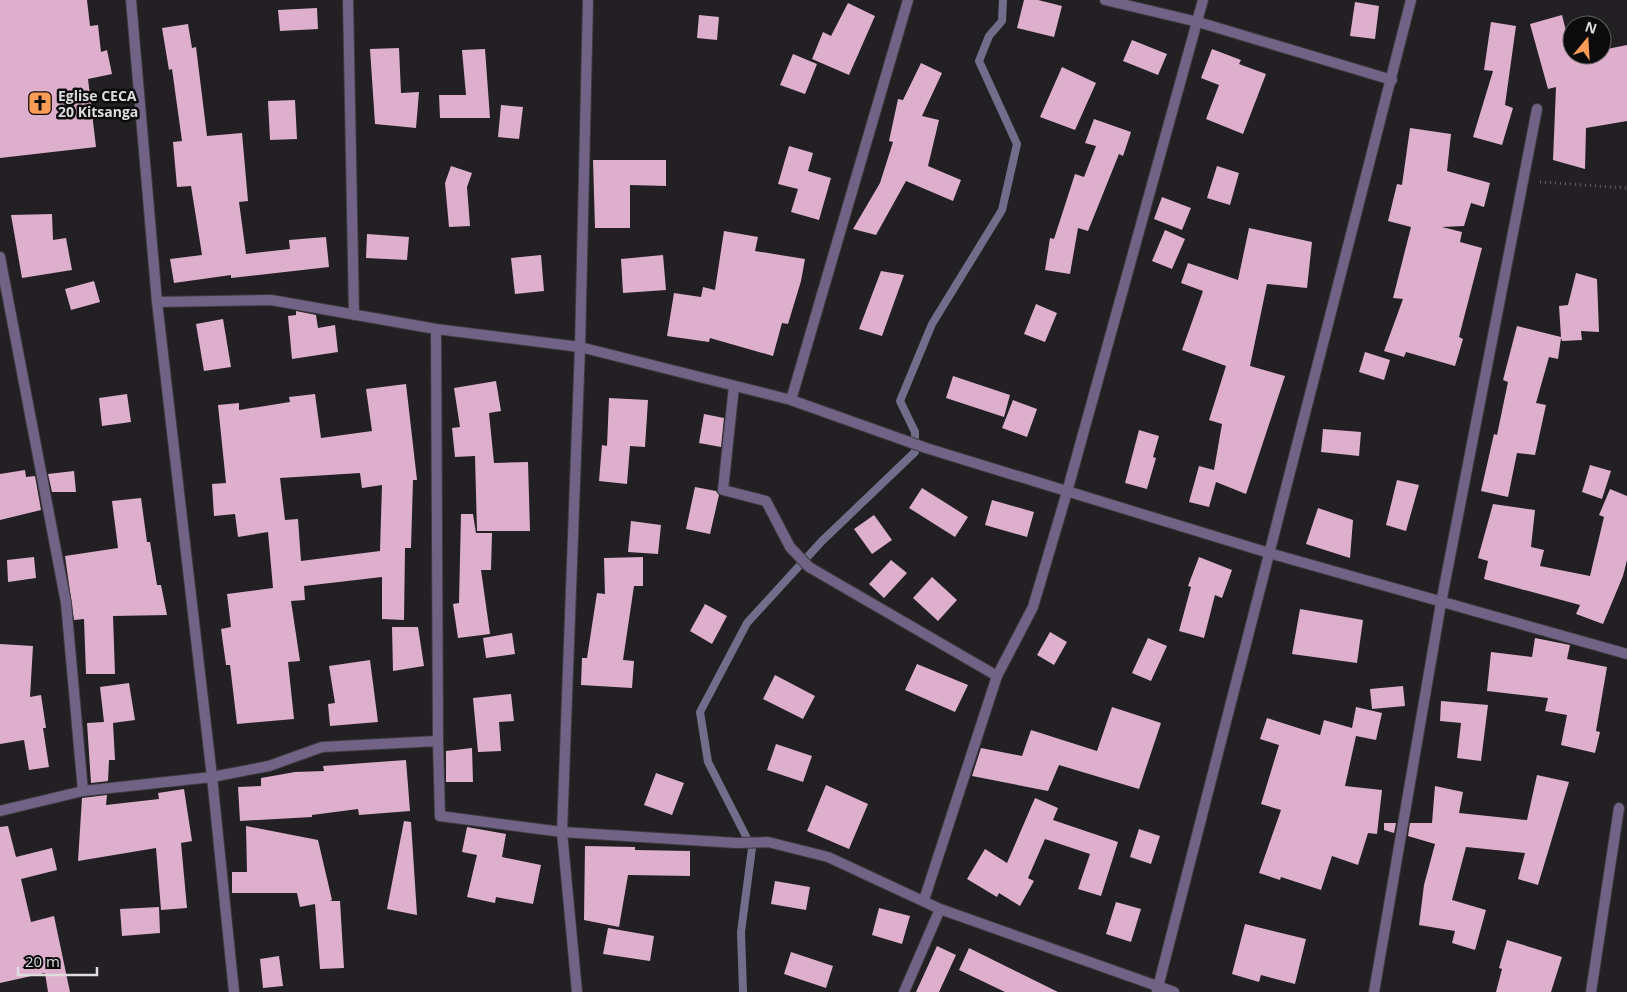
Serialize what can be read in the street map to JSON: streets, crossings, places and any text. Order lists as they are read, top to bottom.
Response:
{
  "places": {
    "church": ["Eglise CECA 20 Kitsanga"]
  },
  "scale_bar": "20 m",
  "north": "top"
}
